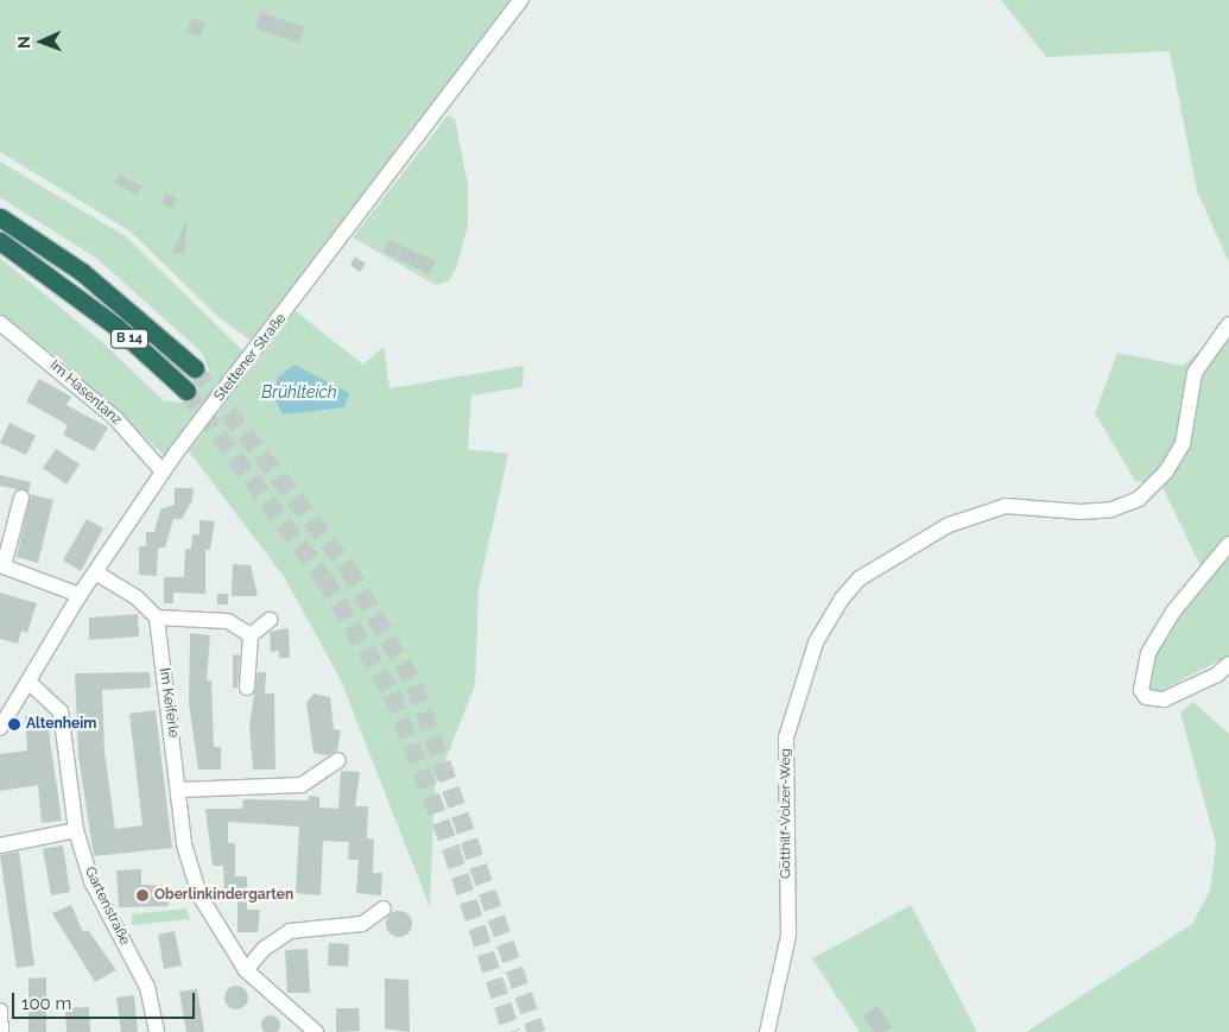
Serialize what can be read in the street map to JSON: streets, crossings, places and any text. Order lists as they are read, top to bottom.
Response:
{
  "streets": {
    "highway": ["B 14"],
    "street": [
      "Stettener Straße",
      "Im Hasentanz",
      "Im Keiferle",
      "Gotthilf-Volzer-Weg",
      "Gartenstraße"
    ]
  },
  "crossings": [
    ["Stettener Straße", "Im Hasentanz"],
    ["Stettener Straße", "Gartenstraße"]
  ],
  "water": ["Brühlteich"],
  "places": ["Altenheim", "Oberlinkindergarten"],
  "scale_bar": "100 m",
  "north": "left"
}
